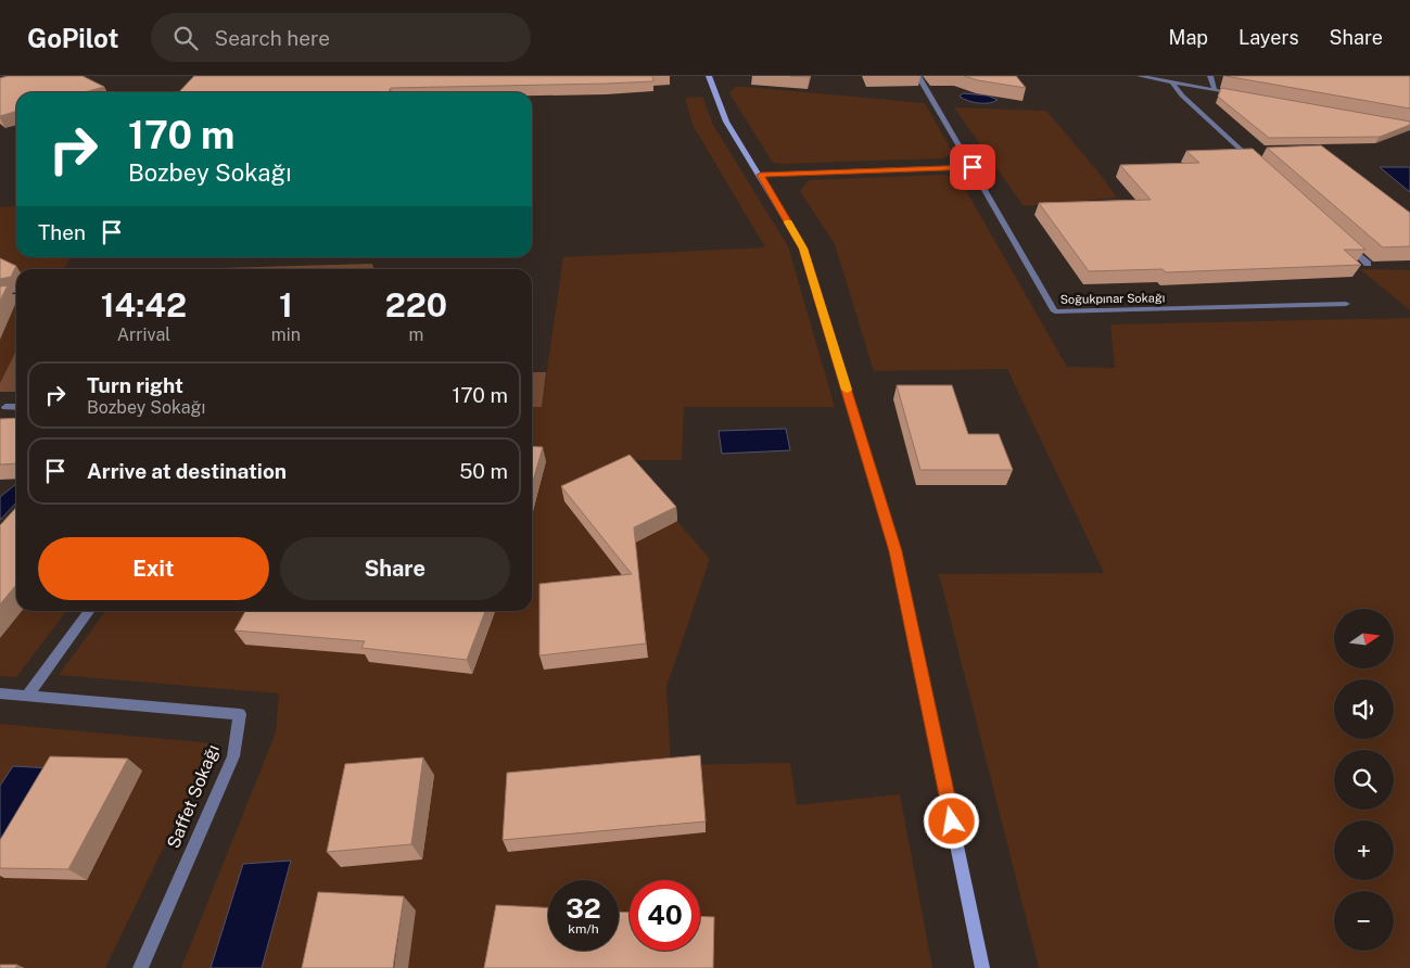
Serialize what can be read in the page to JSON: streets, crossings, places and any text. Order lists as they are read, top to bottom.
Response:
{
  "streets": {
    "street": ["Soğukpınar Sokağı", "Saffet Sokağı"]
  },
  "north": "right",
  "page": {
    "header": "GoPilot",
    "search": "Search here",
    "nav": ["Map", "Layers", "Share"],
    "turn": ["170 m", "Bozbey Sokağı"],
    "then": "Then",
    "eta": [
      "14:42",
      "Arrival",
      "1",
      "min",
      "220",
      "m"
    ],
    "list": [
      {
        "name": "Turn right",
        "note": "Bozbey Sokağı",
        "value": "170 m"
      },
      {
        "name": "Arrive at destination",
        "value": "50 m"
      }
    ],
    "buttons": ["Exit", "Share"],
    "map_buttons": ["+", "−"],
    "speed": "32 km/h",
    "limit": "40"
  }
}
